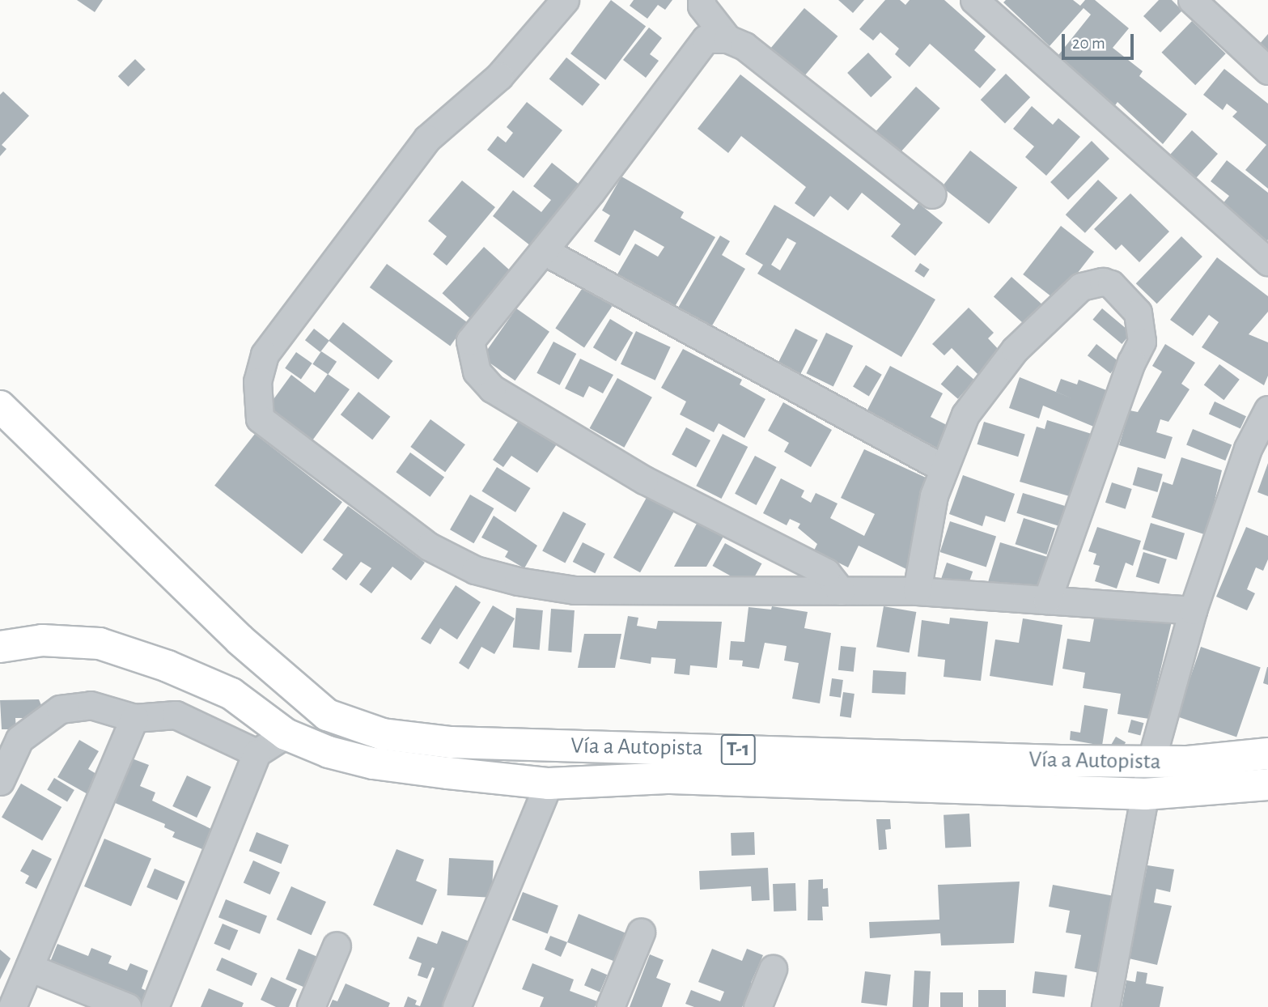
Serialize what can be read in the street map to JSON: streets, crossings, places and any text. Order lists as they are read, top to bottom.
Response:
{
  "streets": {
    "highway": ["Vía a Autopista", "T-1"]
  },
  "scale_bar": "20 m"
}
